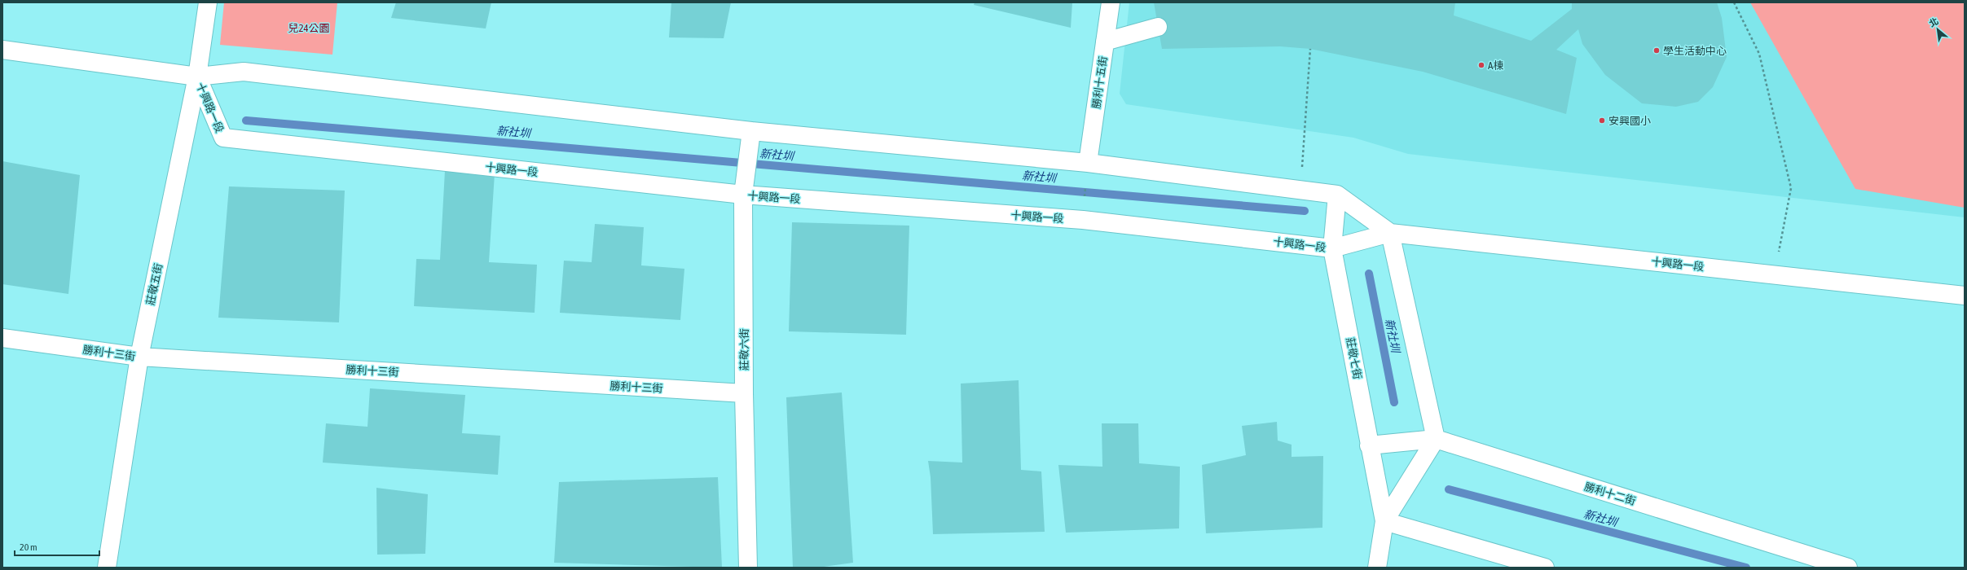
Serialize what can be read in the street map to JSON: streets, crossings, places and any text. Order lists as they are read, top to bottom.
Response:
{
  "streets": {
    "street": [
      "勝利十五街",
      "十興路一段",
      "莊敬五街",
      "莊敬六街",
      "勝利十三街",
      "莊敬七街",
      "勝利十二街"
    ]
  },
  "crossings": [
    ["勝利十五街", "十興路一段"],
    ["十興路一段", "莊敬五街"],
    ["十興路一段", "莊敬六街"],
    ["十興路一段", "莊敬七街"],
    ["莊敬五街", "勝利十三街"],
    ["莊敬六街", "勝利十三街"],
    ["莊敬七街", "勝利十二街"]
  ],
  "water": ["新社圳"],
  "parks": ["兒24公園"],
  "places": ["學生活動中心", "A棟", "安興國小"],
  "scale_bar": "20 m",
  "north": "top left"
}
